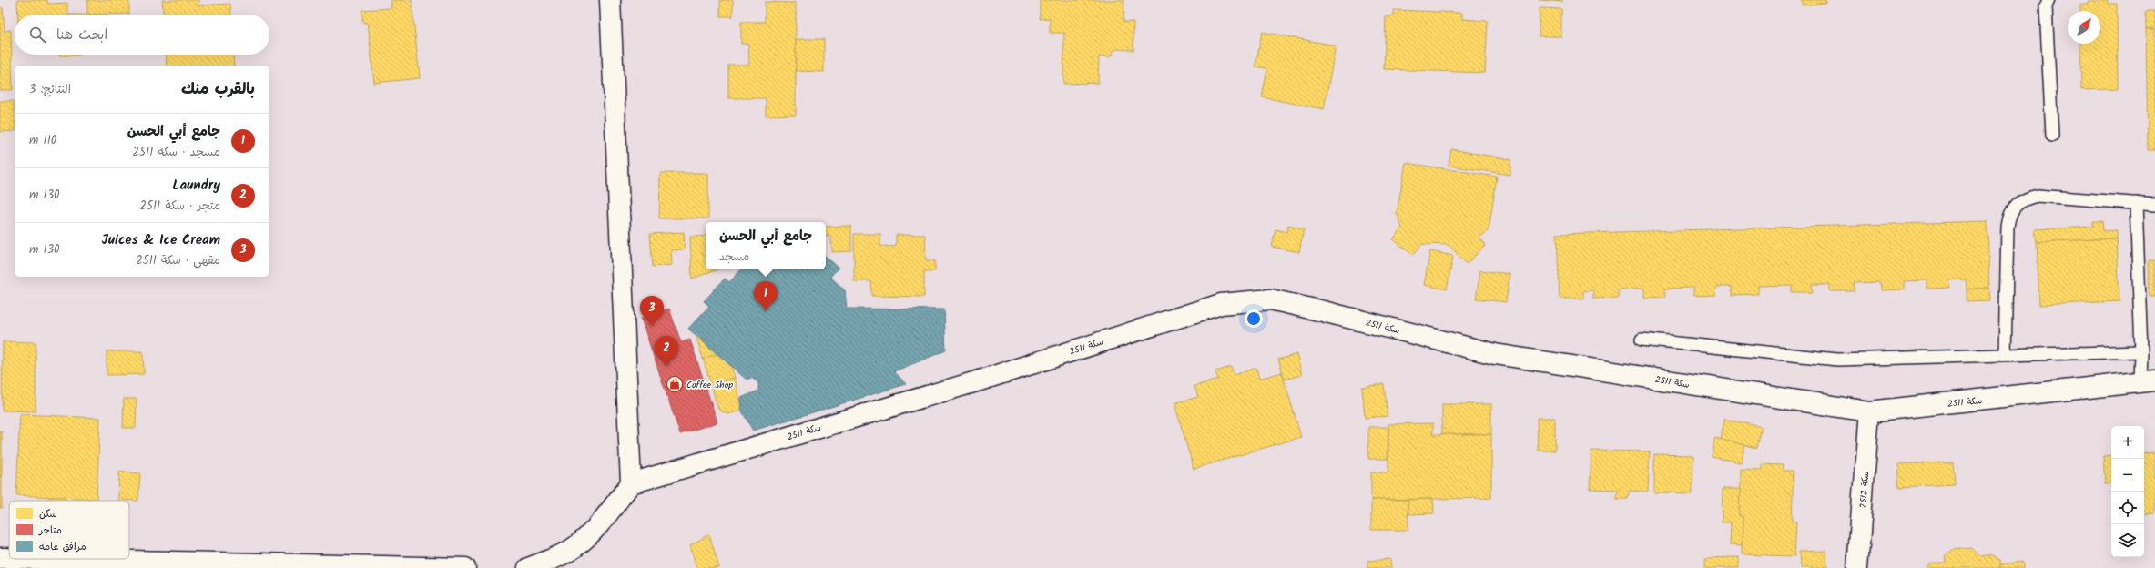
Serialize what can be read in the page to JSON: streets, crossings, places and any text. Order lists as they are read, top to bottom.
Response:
{
  "streets": {
    "street": ["سكة 2511", "سكة 2512"]
  },
  "crossings": [
    ["سكة 2511", "سكة 2512"]
  ],
  "places": {
    "shop": ["Coffee Shop"]
  },
  "legend": ["سكن", "متاجر", "مرافق عامة"],
  "north": "top right",
  "page": {
    "search": "ابحث هنا",
    "heading": ["بالقرب منك", "النتائج: 3"],
    "list": [
      {
        "mark": "1",
        "name": "جامع أبي الحسن",
        "note": "مسجد · سكة 2511",
        "value": "110 m"
      },
      {
        "mark": "2",
        "name": "Laundry",
        "note": "متجر · سكة 2511",
        "value": "130 m"
      },
      {
        "mark": "3",
        "name": "Juices & Ice Cream",
        "note": "مقهى · سكة 2511",
        "value": "130 m"
      }
    ],
    "popup": ["جامع أبي الحسن", "مسجد"],
    "pins": ["1", "3", "2"],
    "map_buttons": ["+", "−"]
  }
}
